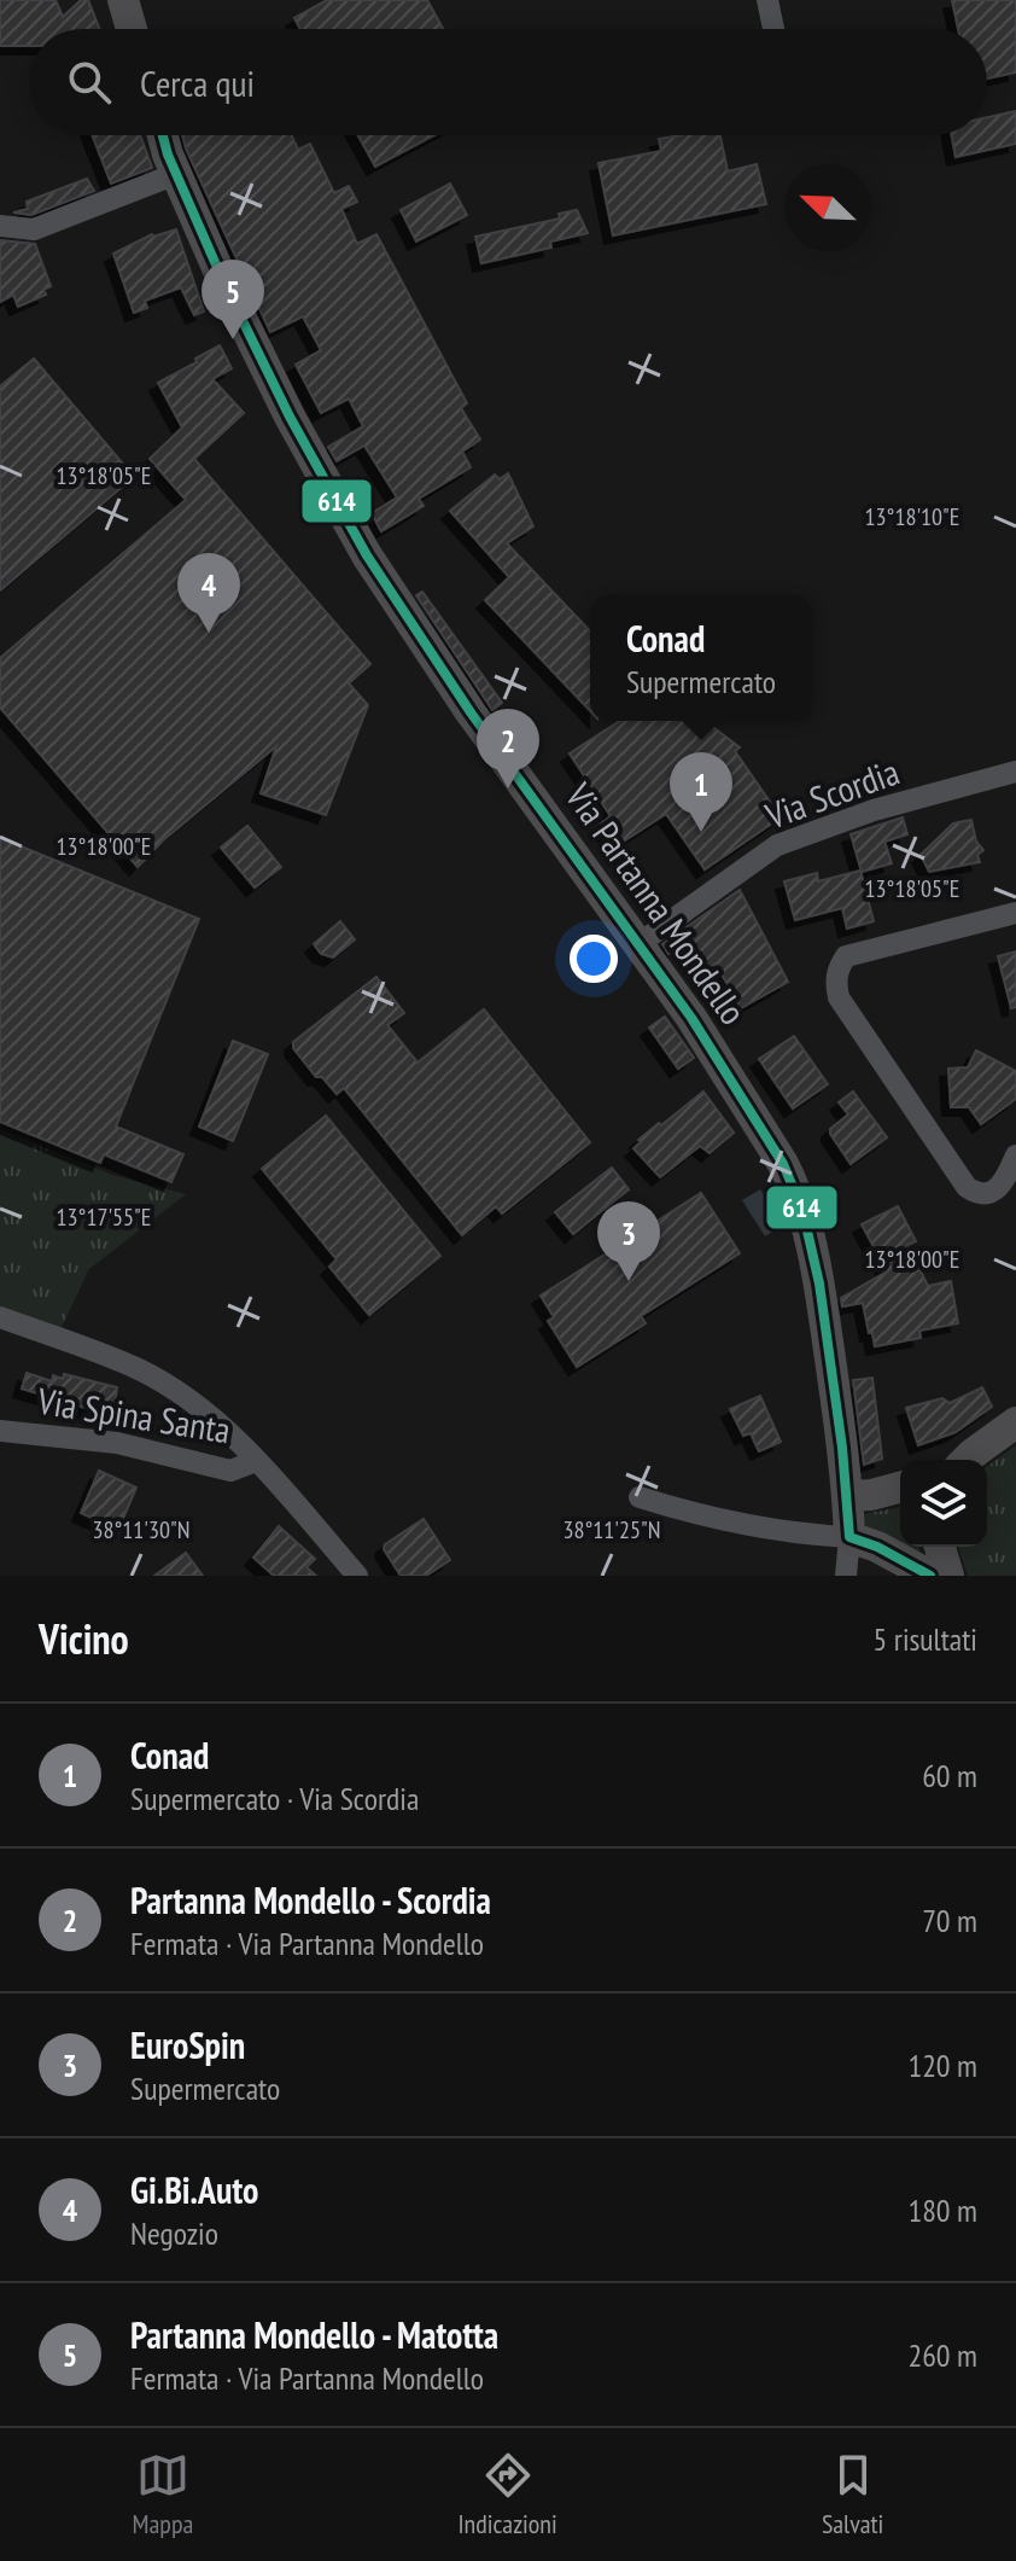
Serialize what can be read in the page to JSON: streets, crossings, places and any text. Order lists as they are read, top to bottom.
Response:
{
  "streets": {
    "main road": ["Via Partanna Mondello"],
    "street": ["Via Scordia", "Via Spina Santa"]
  },
  "crossings": [
    ["Via Scordia", "Via Partanna Mondello"]
  ],
  "lines": ["transit line 614"],
  "north": "top left",
  "page": {
    "search": "Cerca qui",
    "pins": [
      "5",
      "4",
      "2",
      "1",
      "3"
    ],
    "popup": ["Conad", "Supermercato"],
    "heading": ["Vicino", "5 risultati"],
    "list": [
      {
        "mark": "1",
        "name": "Conad",
        "note": "Supermercato · Via Scordia",
        "value": "60 m"
      },
      {
        "mark": "2",
        "name": "Partanna Mondello - Scordia",
        "note": "Fermata · Via Partanna Mondello",
        "value": "70 m"
      },
      {
        "mark": "3",
        "name": "EuroSpin",
        "note": "Supermercato",
        "value": "120 m"
      },
      {
        "mark": "4",
        "name": "Gi.Bi.Auto",
        "note": "Negozio",
        "value": "180 m"
      },
      {
        "mark": "5",
        "name": "Partanna Mondello - Matotta",
        "note": "Fermata · Via Partanna Mondello",
        "value": "260 m"
      }
    ],
    "nav": ["Mappa", "Indicazioni", "Salvati"]
  },
  "coordinates": [
    "13°18'05\"E",
    "13°18'10\"E",
    "13°18'00\"E",
    "13°17'55\"E",
    "38°11'30\"N",
    "38°11'25\"N"
  ]
}
